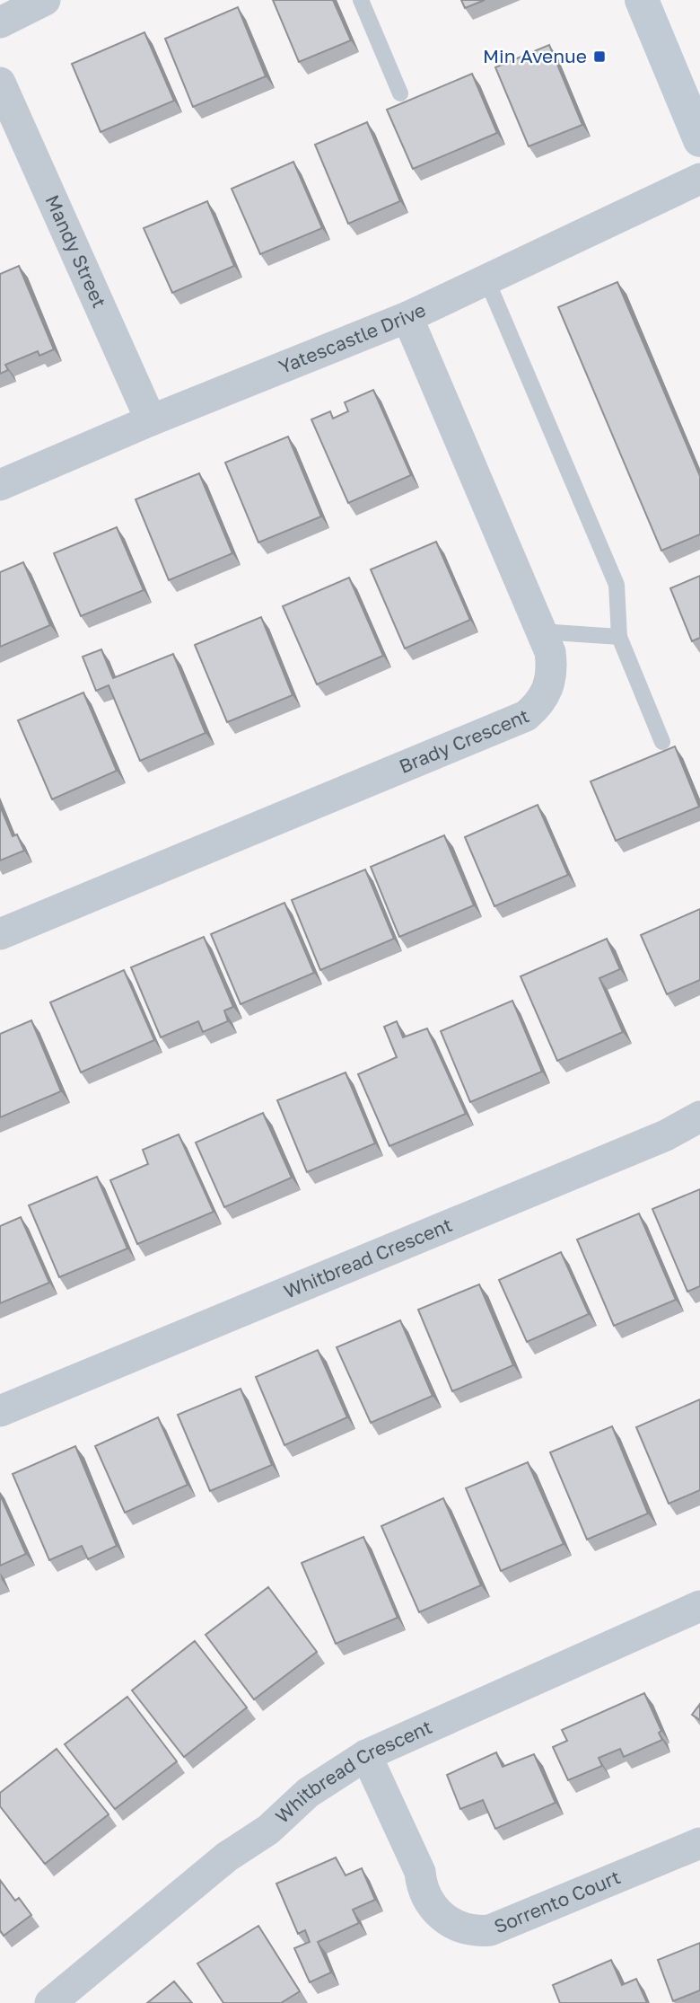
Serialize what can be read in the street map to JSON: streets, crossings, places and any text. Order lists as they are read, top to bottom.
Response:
{
  "streets": {
    "street": [
      "Mandy Street",
      "Yatescastle Drive",
      "Brady Crescent",
      "Whitbread Crescent",
      "Sorrento Court"
    ]
  },
  "crossings": [
    ["Mandy Street", "Yatescastle Drive"],
    ["Yatescastle Drive", "Brady Crescent"],
    ["Whitbread Crescent", "Sorrento Court"]
  ],
  "places": {
    "transit": ["Min Avenue"]
  }
}
